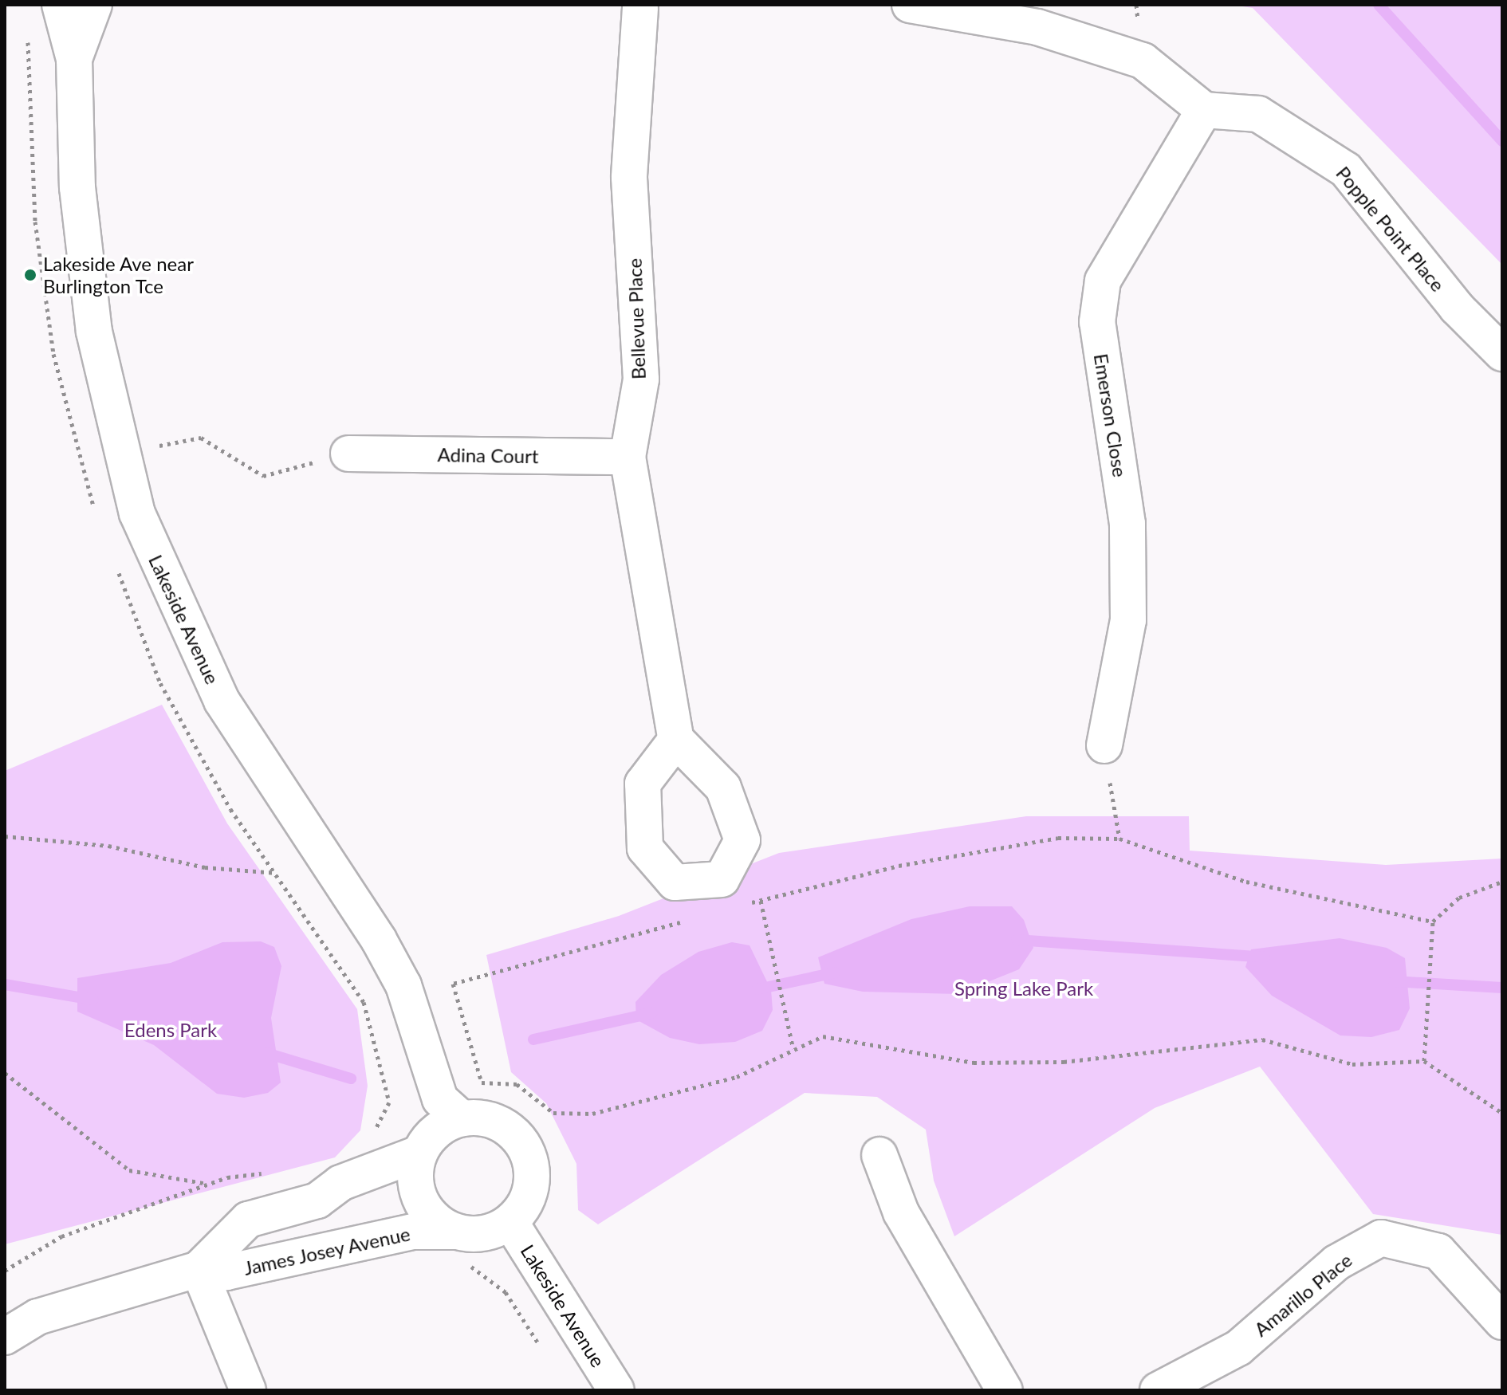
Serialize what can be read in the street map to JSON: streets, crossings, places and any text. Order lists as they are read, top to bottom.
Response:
{
  "streets": {
    "street": [
      "Popple Point Place",
      "Bellevue Place",
      "Emerson Close",
      "Adina Court",
      "Lakeside Avenue",
      "James Josey Avenue",
      "Amarillo Place"
    ]
  },
  "crossings": [
    ["Popple Point Place", "Emerson Close"],
    ["Bellevue Place", "Adina Court"],
    ["Lakeside Avenue", "James Josey Avenue"]
  ],
  "parks": ["Spring Lake Park", "Edens Park"],
  "places": ["Lakeside Ave near Burlington Tce"]
}
